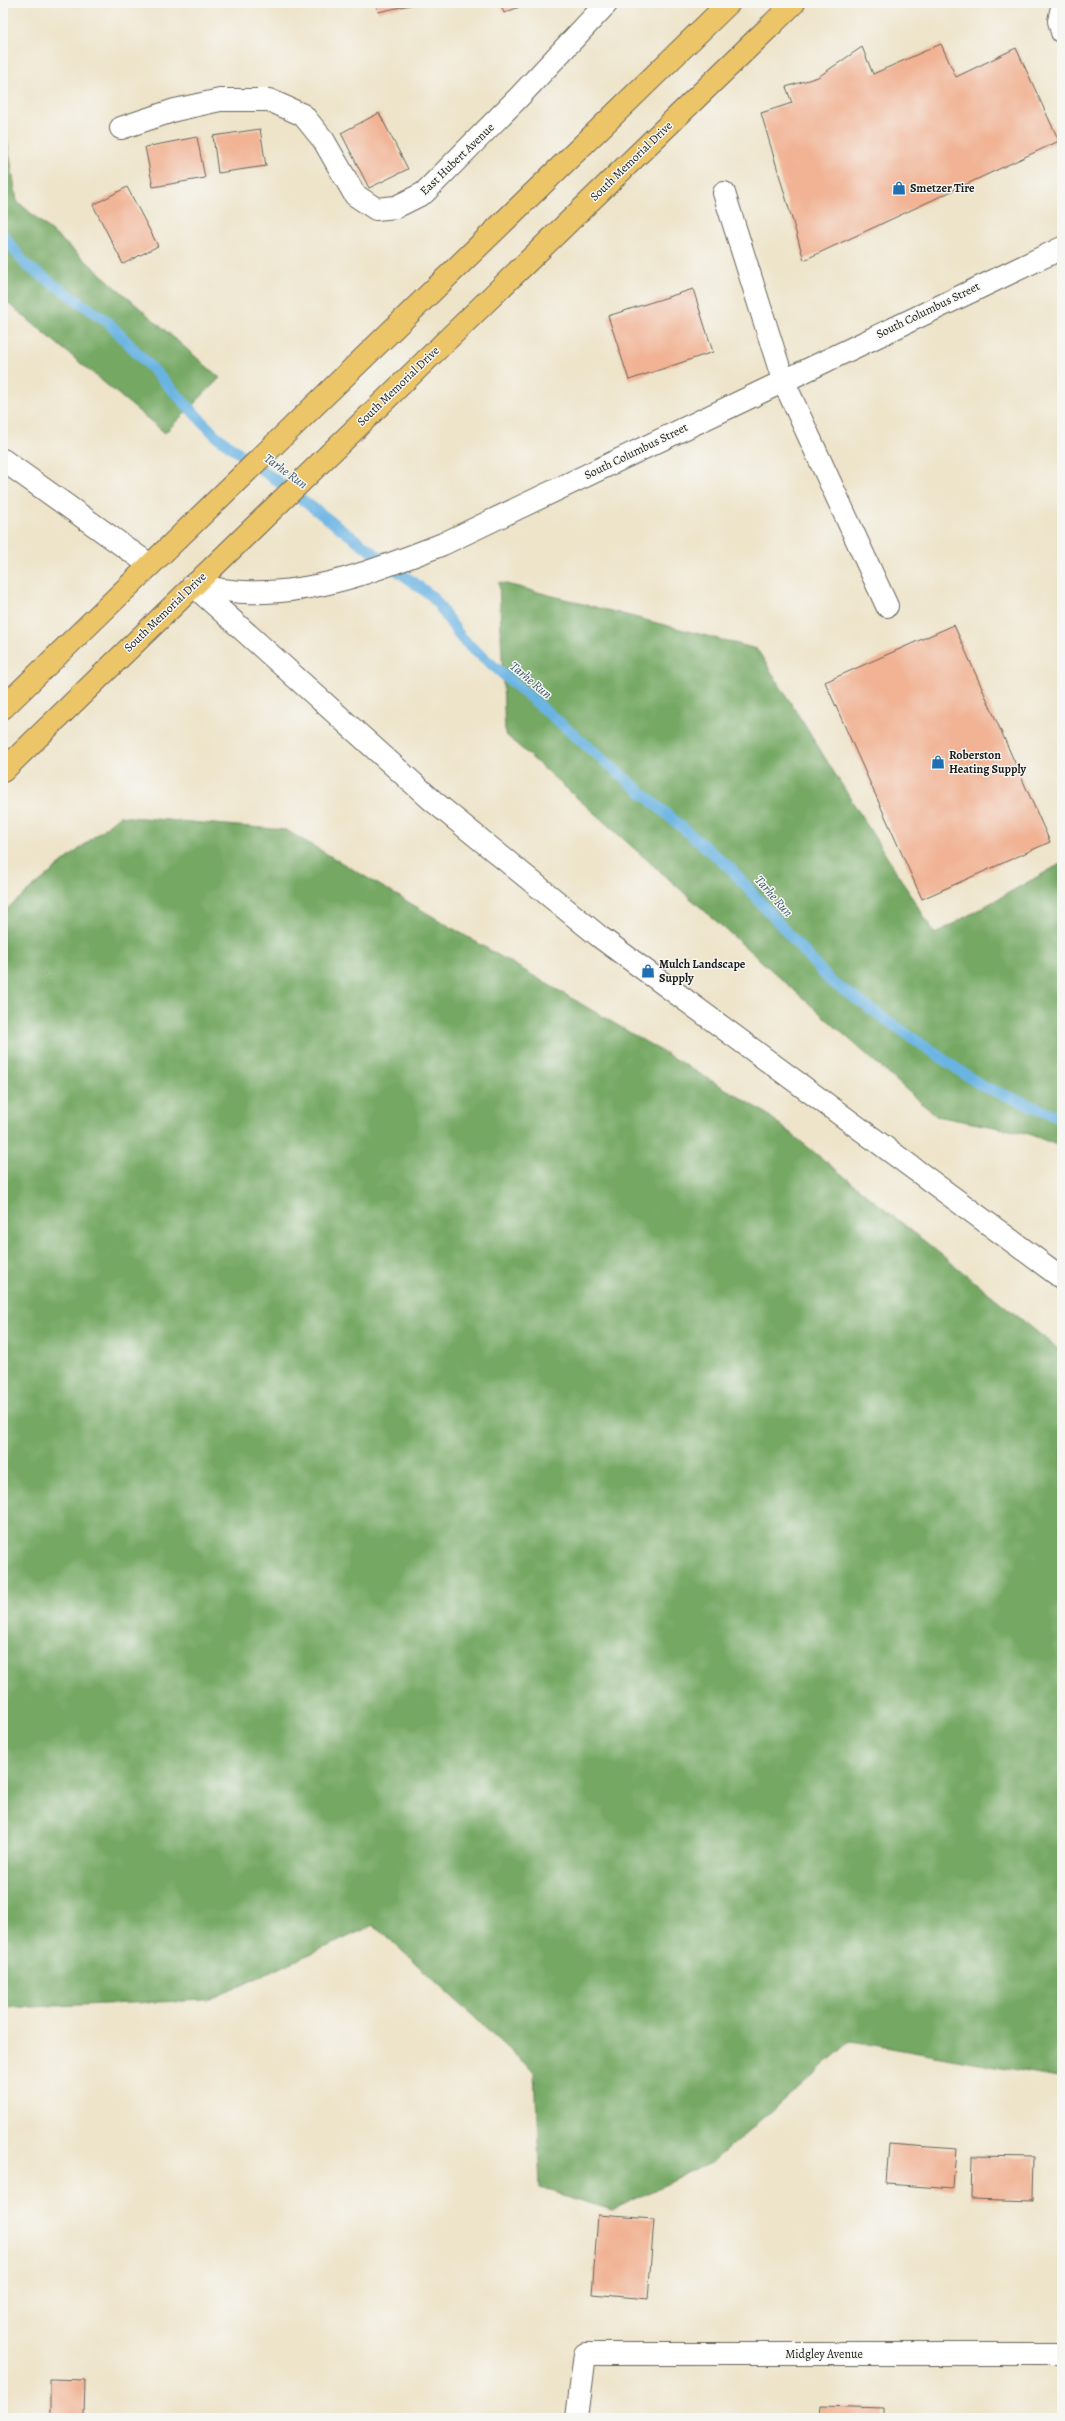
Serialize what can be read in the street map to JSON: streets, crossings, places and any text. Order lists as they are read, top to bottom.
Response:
{
  "streets": {
    "highway": ["South Memorial Drive"],
    "street": ["East Hubert Avenue", "South Columbus Street", "Midgley Avenue"]
  },
  "crossings": [
    ["South Memorial Drive", "South Columbus Street"]
  ],
  "water": ["Tarhe Run"],
  "places": {
    "shop": ["Smetzer Tire", "Roberston Heating Supply", "Mulch Landscape Supply"]
  }
}
